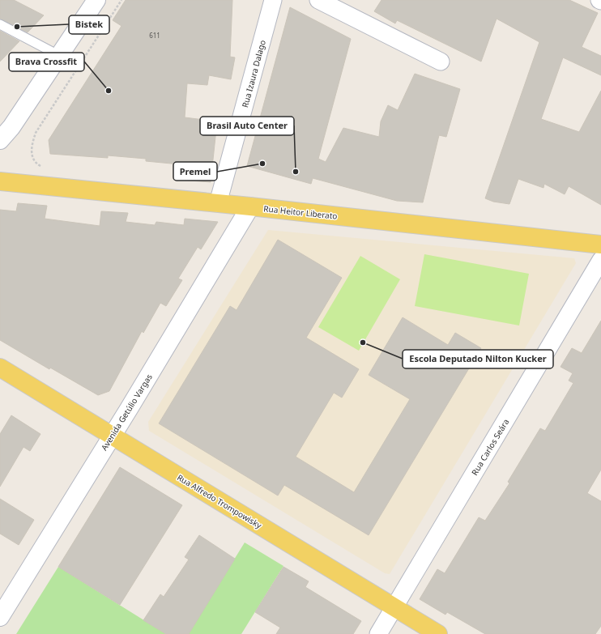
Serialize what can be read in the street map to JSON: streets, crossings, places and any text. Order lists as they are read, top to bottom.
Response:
{
  "streets": {
    "main road": ["Rua Heitor Liberato", "Rua Alfredo Trompowisky"],
    "street": ["Rua Izaura Dalago", "Avenida Getúlio Vargas", "Rua Carlos Seára"]
  },
  "crossings": [
    ["Rua Izaura Dalago", "Rua Heitor Liberato"],
    ["Rua Heitor Liberato", "Avenida Getúlio Vargas"],
    ["Avenida Getúlio Vargas", "Rua Alfredo Trompowisky"],
    ["Rua Carlos Seára", "Rua Alfredo Trompowisky"]
  ],
  "places": [
    "Bistek",
    "Brava Crossfit",
    "Premel",
    "Brasil Auto Center",
    "Escola Deputado Nilton Kucker"
  ],
  "house_numbers": ["611"]
}
